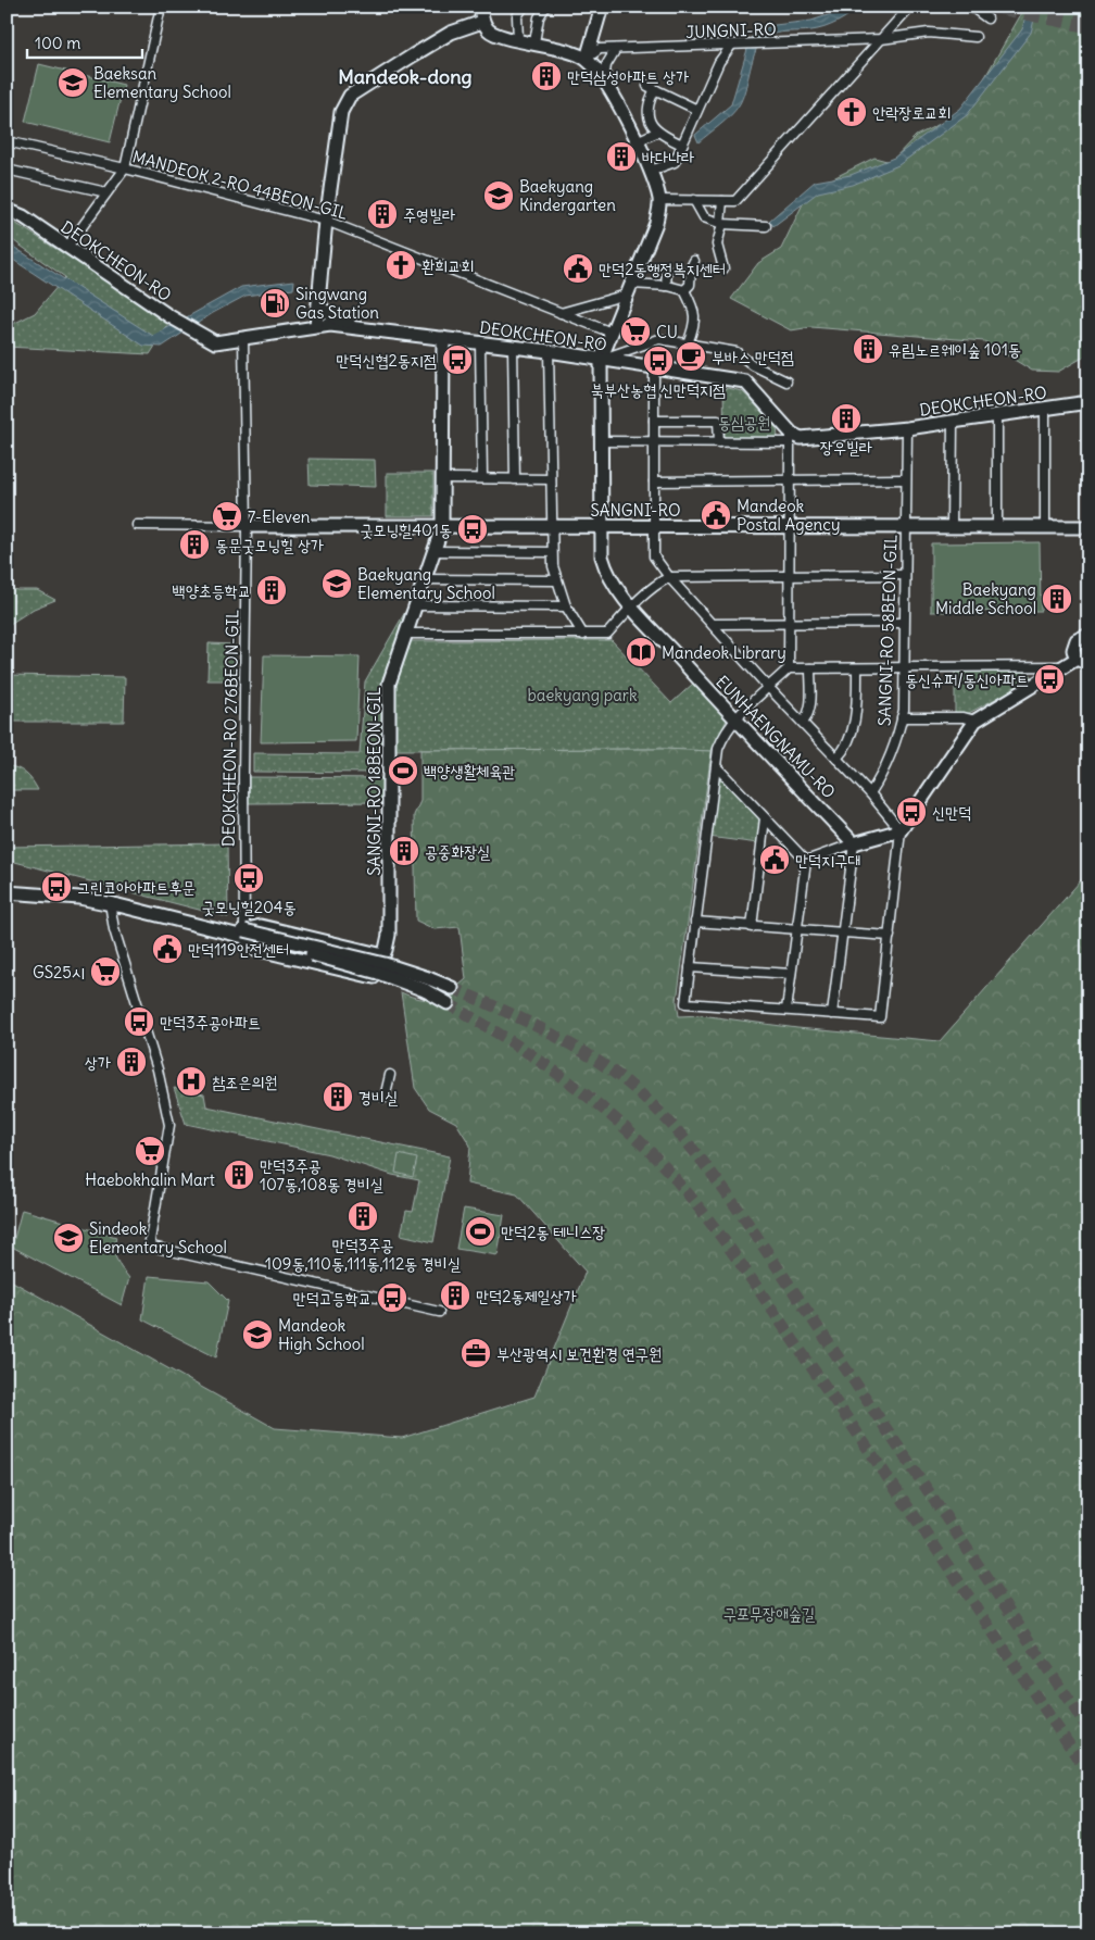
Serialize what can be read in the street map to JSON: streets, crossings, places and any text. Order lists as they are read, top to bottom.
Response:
{
  "streets": {
    "street": [
      "JUNGNI-RO",
      "MANDEOK 2-RO 44BEON-GIL",
      "DEOKCHEON-RO",
      "SANGNI-RO",
      "SANGNI-RO 58BEON-GIL",
      "DEOKCHEON-RO 276BEON-GIL",
      "EUNHAENGNAMU-RO",
      "SANGNI-RO 18BEON-GIL"
    ]
  },
  "crossings": [
    ["DEOKCHEON-RO", "SANGNI-RO 58BEON-GIL"],
    ["DEOKCHEON-RO", "DEOKCHEON-RO 276BEON-GIL"],
    ["DEOKCHEON-RO", "EUNHAENGNAMU-RO"],
    ["DEOKCHEON-RO", "SANGNI-RO 18BEON-GIL"],
    ["SANGNI-RO", "SANGNI-RO 58BEON-GIL"],
    ["SANGNI-RO", "DEOKCHEON-RO 276BEON-GIL"],
    ["SANGNI-RO", "EUNHAENGNAMU-RO"],
    ["SANGNI-RO", "SANGNI-RO 18BEON-GIL"],
    ["DEOKCHEON-RO 276BEON-GIL", "SANGNI-RO 18BEON-GIL"]
  ],
  "districts": ["Mandeok-dong"],
  "parks": ["동심공원", "baekyang park", "구포무장애숲길"],
  "places": {
    "building": [
      "만덕삼성아파트 상가",
      "바다나라",
      "주영빌라",
      "유림노르웨이숲 101동",
      "장우빌라",
      "동문굿모닝힐 상가",
      "백양초등학교",
      "Baekyang Middle School",
      "공중화장실",
      "상가",
      "경비실",
      "만덕3주공 107동,108동 경비실",
      "만덕3주공 109동,110동,111동,112동 경비실",
      "만덕2동제일상가"
    ],
    "school or university": [
      "Baeksan Elementary School",
      "Baekyang Kindergarten",
      "Baekyang Elementary School",
      "Sindeok Elementary School",
      "Mandeok High School"
    ],
    "church": ["안락장로교회", "환희교회"],
    "public building": [
      "만덕2동행정복지센터",
      "Mandeok Postal Agency",
      "만덕지구대",
      "만덕119안전센터"
    ],
    "fuel station": ["Singwang Gas Station"],
    "supermarket": [
      "CU",
      "7-Eleven",
      "GS25시",
      "Haebokhalin Mart"
    ],
    "cafe": ["부바스 만덕점"],
    "bus stop": [
      "만덕신협2동지점",
      "북부산농협 신만덕지점",
      "굿모닝힐401동",
      "동신슈퍼/동신아파트",
      "신만덕",
      "굿모닝힐204동",
      "그린코아아파트후문",
      "만덕3주공아파트",
      "만덕고등학교"
    ],
    "library": ["Mandeok Library"],
    "sports": ["백양생활체육관", "만덕2동 테니스장"],
    "hospital": ["참조은의원"],
    "office": ["부산광역시 보건환경 연구원"]
  },
  "scale_bar": "100 m"
}
